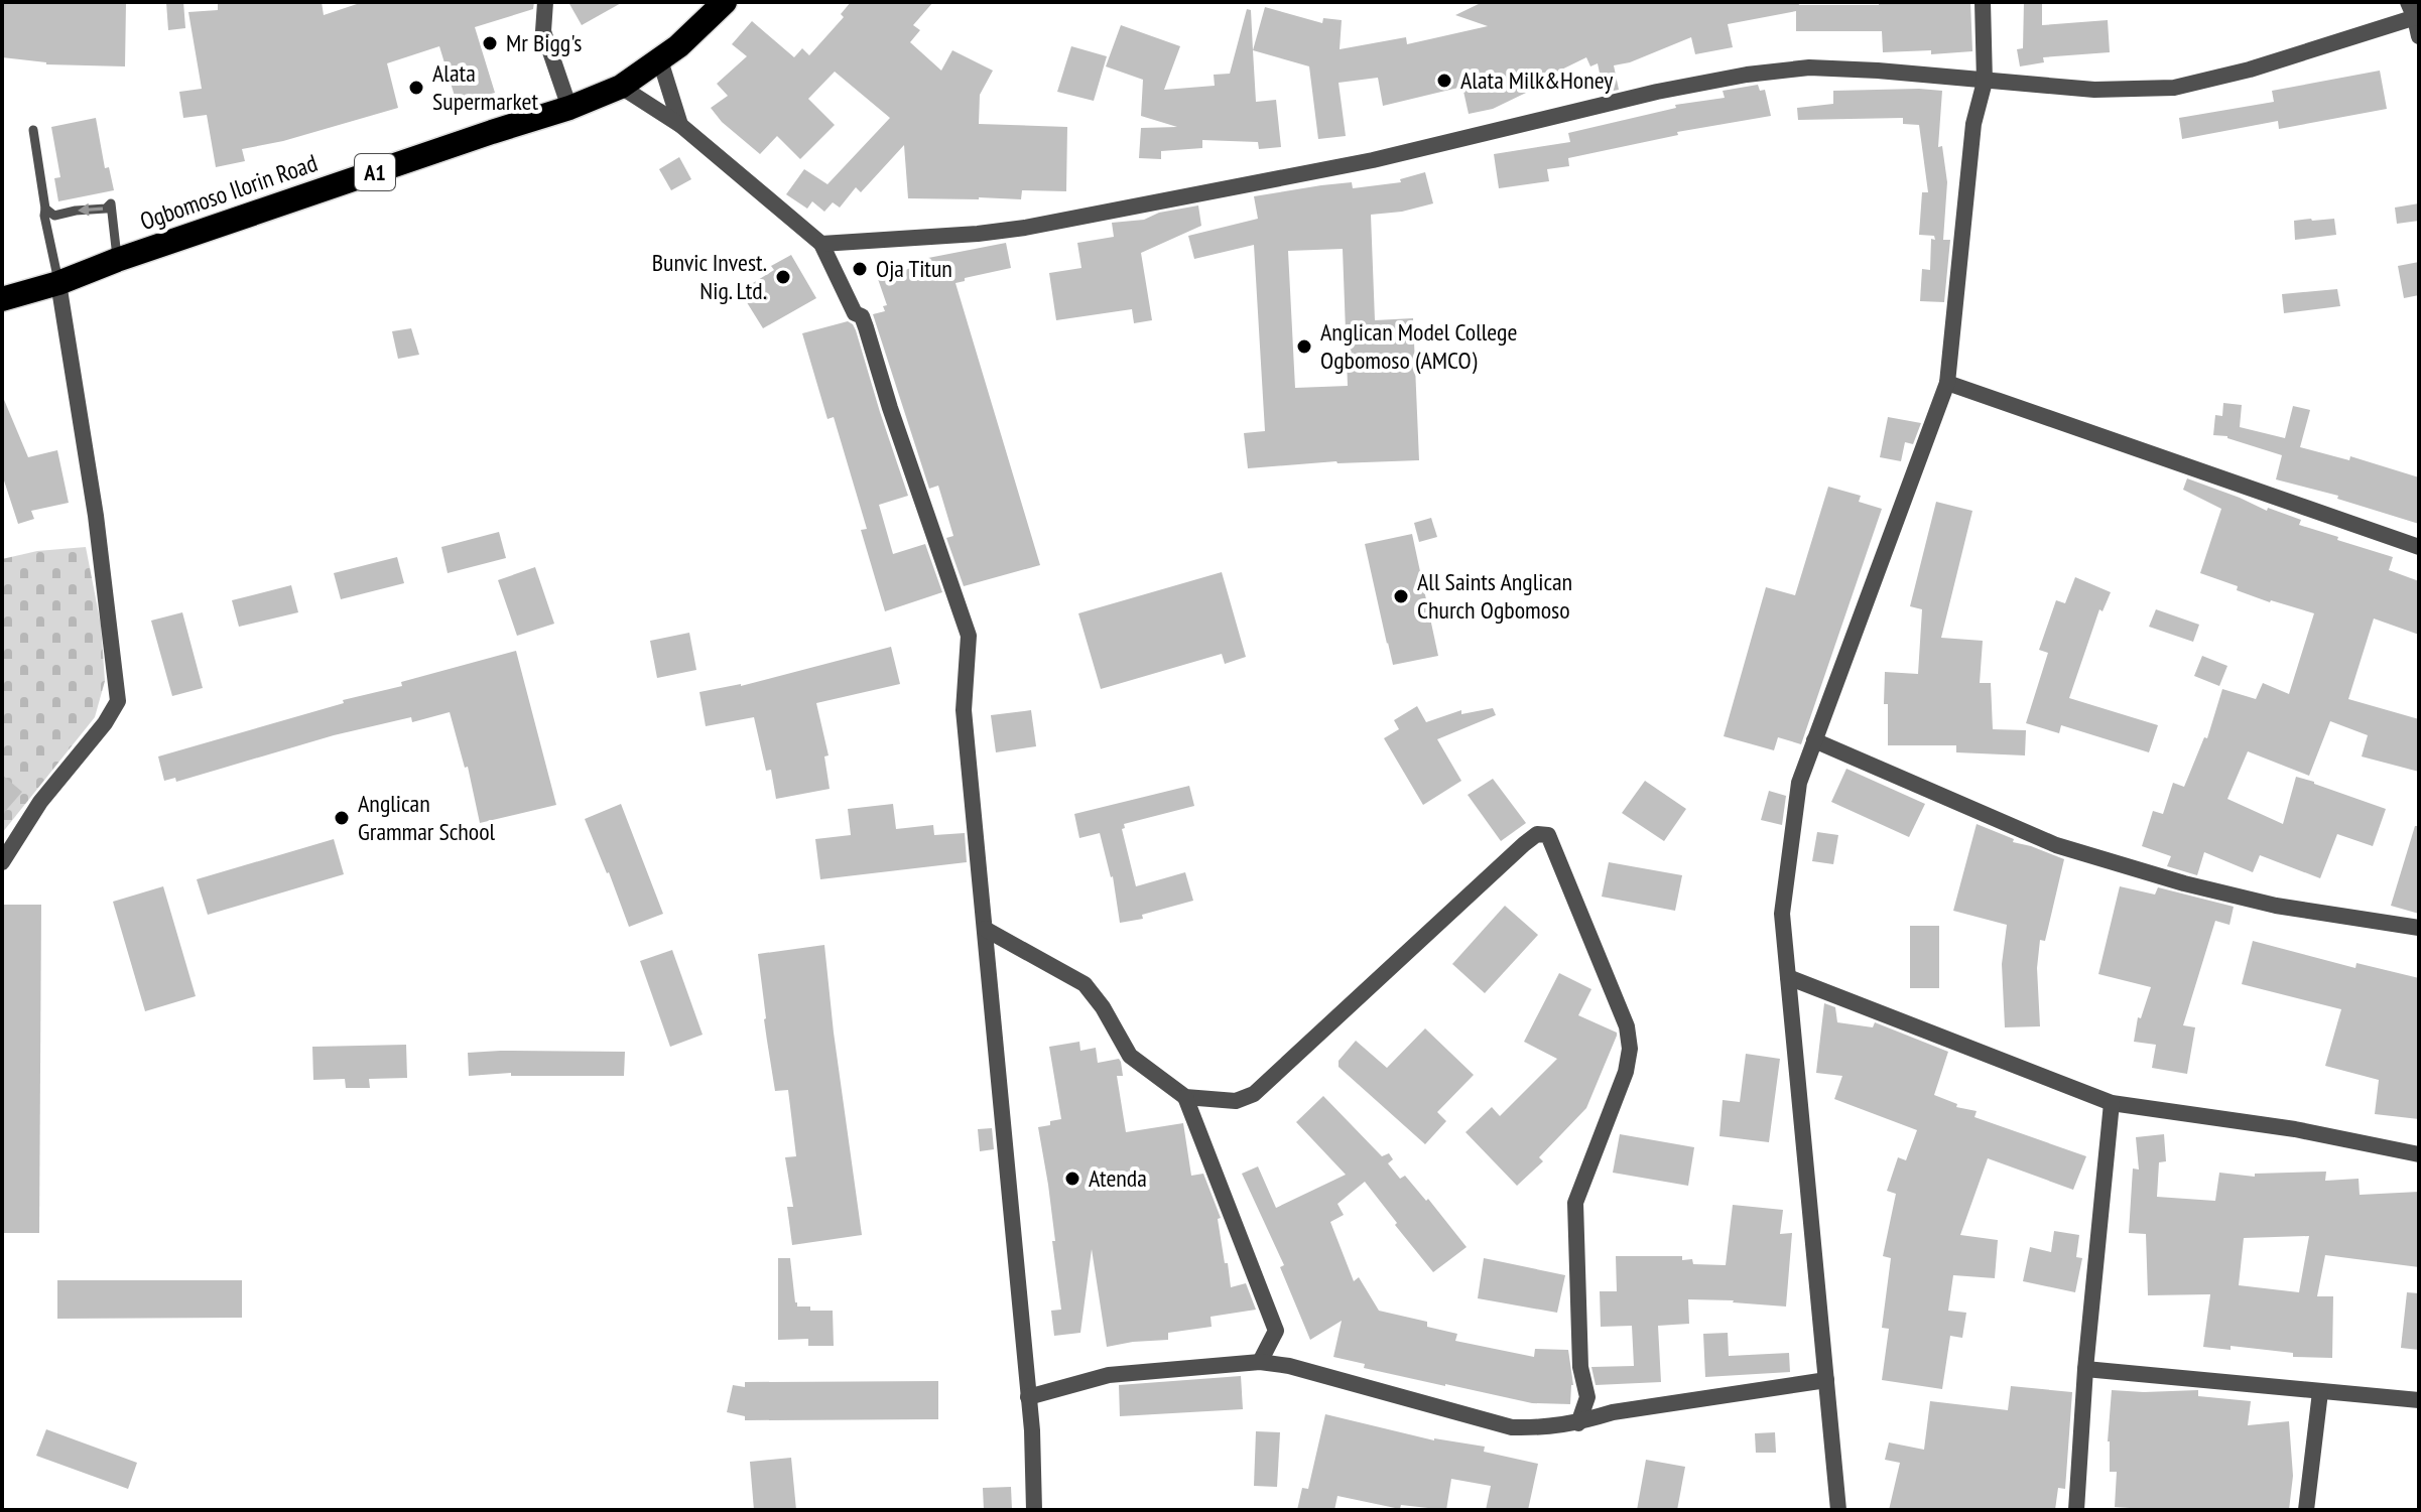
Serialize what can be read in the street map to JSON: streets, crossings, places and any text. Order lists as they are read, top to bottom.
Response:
{
  "streets": {
    "highway": ["A1", "Ogbomoso Ilorin Road"]
  },
  "places": [
    "Mr Bigg's",
    "Alata Milk&Honey",
    "Alata Supermarket",
    "Oja Titun",
    "Bunvic Invest. Nig. Ltd.",
    "Anglican Model College Ogbomoso (AMCO)",
    "All Saints Anglican Church Ogbomoso",
    "Anglican Grammar School",
    "Atenda"
  ]
}
